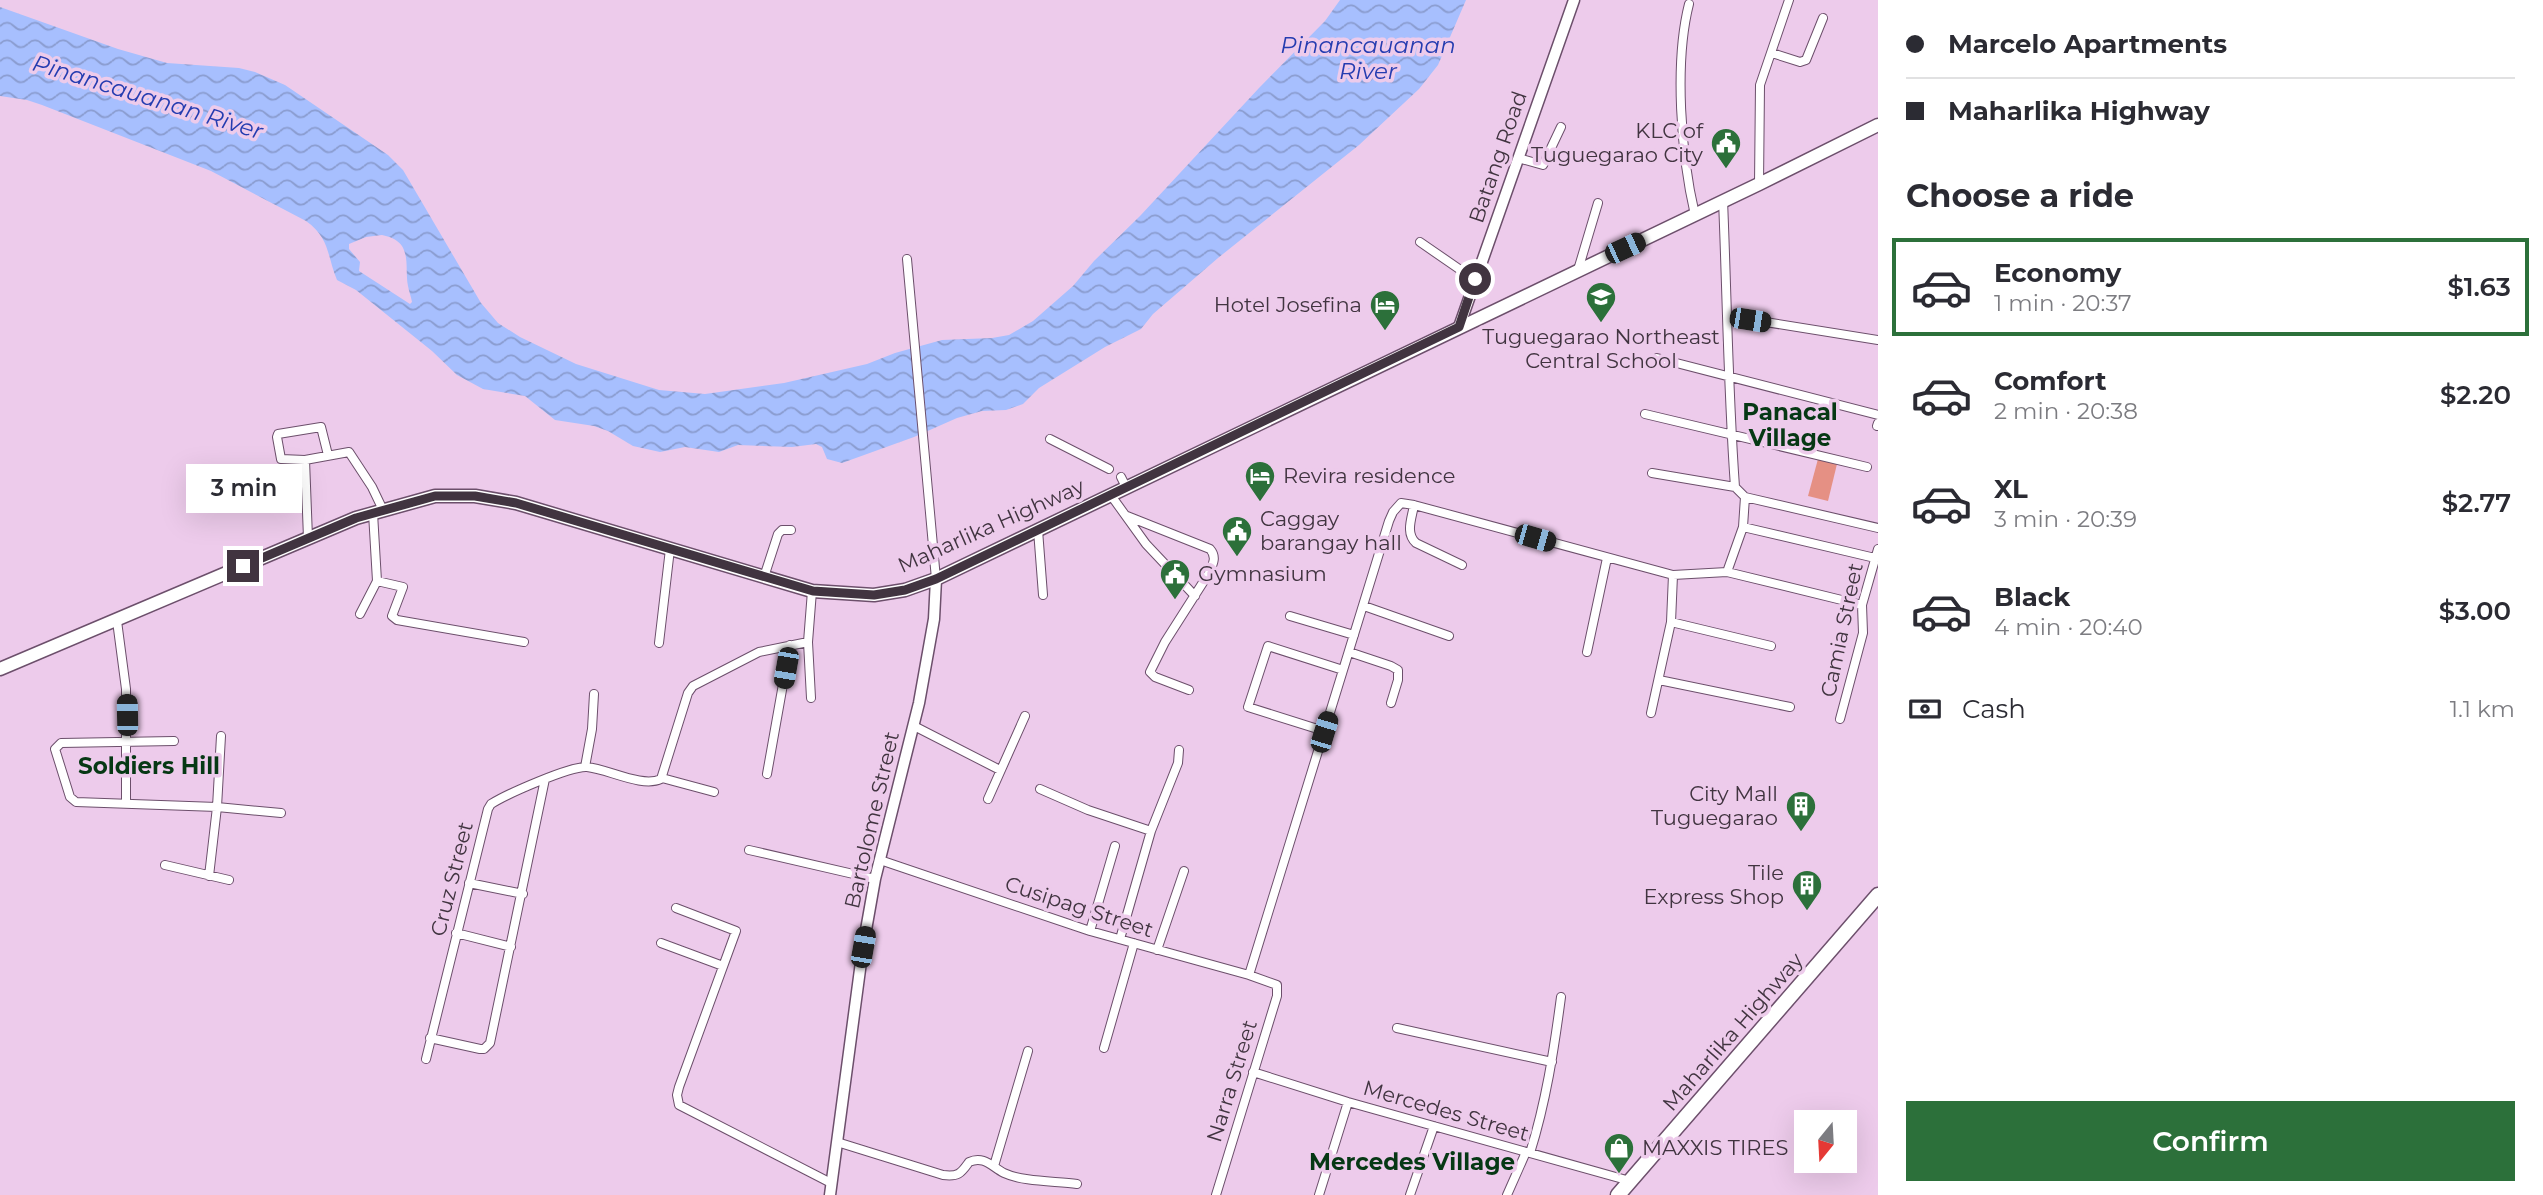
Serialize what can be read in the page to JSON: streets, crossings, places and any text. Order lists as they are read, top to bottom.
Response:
{
  "streets": {
    "highway": ["Maharlika Highway"],
    "street": [
      "Batang Road",
      "Camia Street",
      "Bartolome Street",
      "Cruz Street",
      "Cusipag Street",
      "Narra Street",
      "Mercedes Street"
    ]
  },
  "crossings": [
    ["Batang Road", "Maharlika Highway"],
    ["Maharlika Highway", "Bartolome Street"],
    ["Maharlika Highway", "Mercedes Street"],
    ["Bartolome Street", "Cusipag Street"],
    ["Cusipag Street", "Narra Street"],
    ["Narra Street", "Mercedes Street"]
  ],
  "districts": ["Panacal Village", "Soldiers Hill", "Mercedes Village"],
  "water": ["Pinancauanan River"],
  "places": {
    "public building": ["KLC of Tuguegarao City", "Caggay barangay hall", "Gymnasium"],
    "school or university": ["Tuguegarao Northeast Central School"],
    "hotel": ["Hotel Josefina", "Revira residence"],
    "building": ["City Mall Tuguegarao", "Tile Express Shop"],
    "shop": ["MAXXIS TIRES"]
  },
  "north": "bottom",
  "page": {
    "banner": ["Marcelo Apartments", "Maharlika Highway"],
    "heading": "Choose a ride",
    "list": [
      {
        "name": "Economy",
        "note": "1 min · 20:37",
        "value": "$1.63"
      },
      {
        "name": "Comfort",
        "note": "2 min · 20:38",
        "value": "$2.20"
      },
      {
        "name": "XL",
        "note": "3 min · 20:39",
        "value": "$2.77"
      },
      {
        "name": "Black",
        "note": "4 min · 20:40",
        "value": "$3.00"
      }
    ],
    "bubble": "3 min",
    "pay": ["Cash", "1.1 km"],
    "buttons": "Confirm"
  }
}
